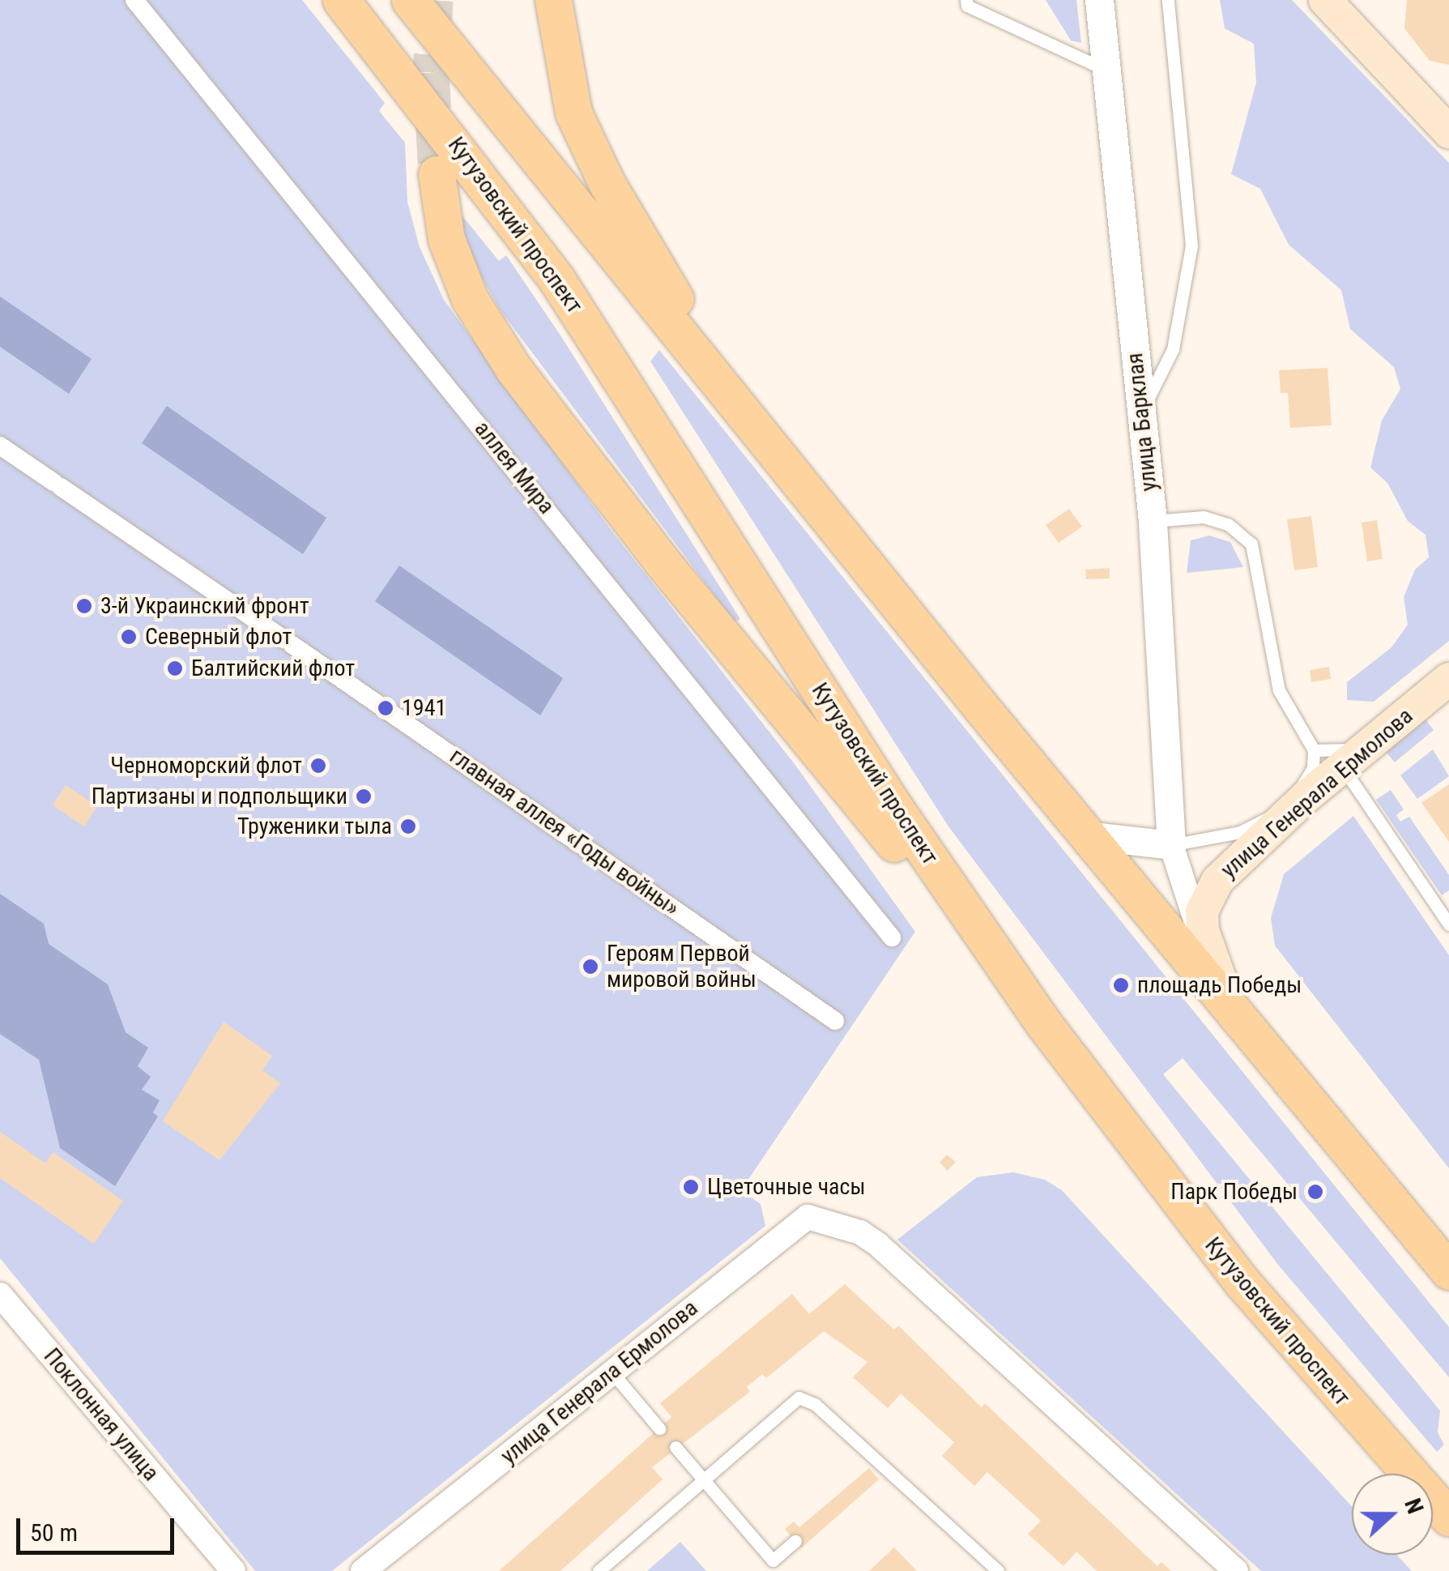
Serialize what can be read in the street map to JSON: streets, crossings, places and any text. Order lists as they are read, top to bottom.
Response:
{
  "streets": {
    "main road": ["Кутузовский проспект", "улица Генерала Ермолова"],
    "street": [
      "улица Барклая",
      "аллея Мира",
      "главная аллея «Годы войны»",
      "Поклонная улица"
    ]
  },
  "places": [
    "3-й Украинский фронт",
    "Северный флот",
    "Балтийский флот",
    "1941",
    "Черноморский флот",
    "Партизаны и подпольщики",
    "Труженики тыла",
    "Героям Первой мировой войны",
    "площадь Победы",
    "Цветочные часы",
    "Парк Победы"
  ],
  "scale_bar": "50 m",
  "north": "right"
}
